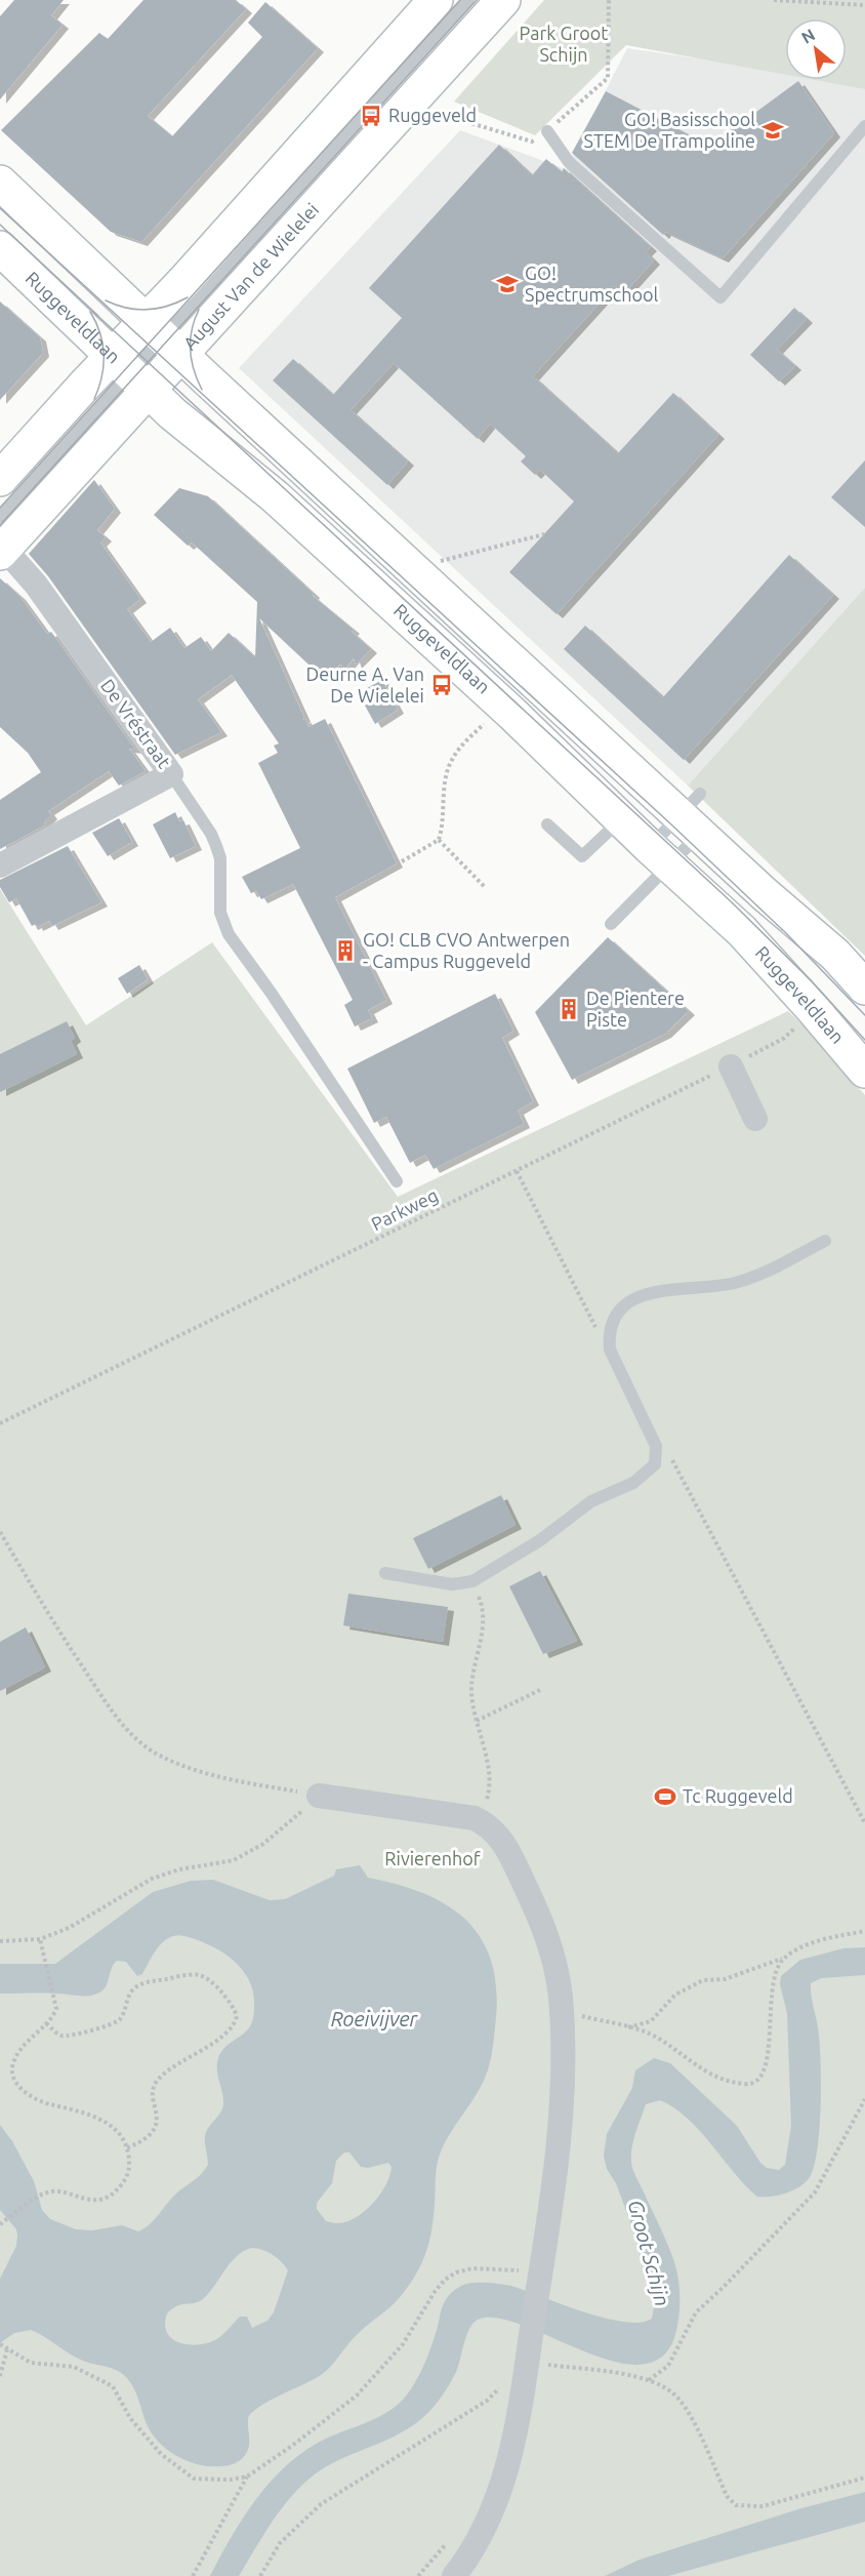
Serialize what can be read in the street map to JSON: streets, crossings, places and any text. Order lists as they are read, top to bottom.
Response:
{
  "streets": {
    "street": ["August Van de Wielelei", "Ruggeveldlaan", "De Vréstraat"],
    "path": ["Parkweg"]
  },
  "crossings": [
    ["August Van de Wielelei", "Ruggeveldlaan"],
    ["August Van de Wielelei", "De Vréstraat"],
    ["Ruggeveldlaan", "Parkweg"]
  ],
  "water": ["Roeivijver", "Groot Schijn"],
  "parks": ["Park Groot Schijn", "Rivierenhof"],
  "places": {
    "bus stop": ["Ruggeveld", "Deurne A. Van De Wielelei"],
    "school or university": ["GO! Basisschool STEM De Trampoline", "GO! Spectrumschool"],
    "building": ["GO! CLB CVO Antwerpen - Campus Ruggeveld", "De Pientere Piste"],
    "sports": ["Tc Ruggeveld"]
  },
  "north": "top left"
}
